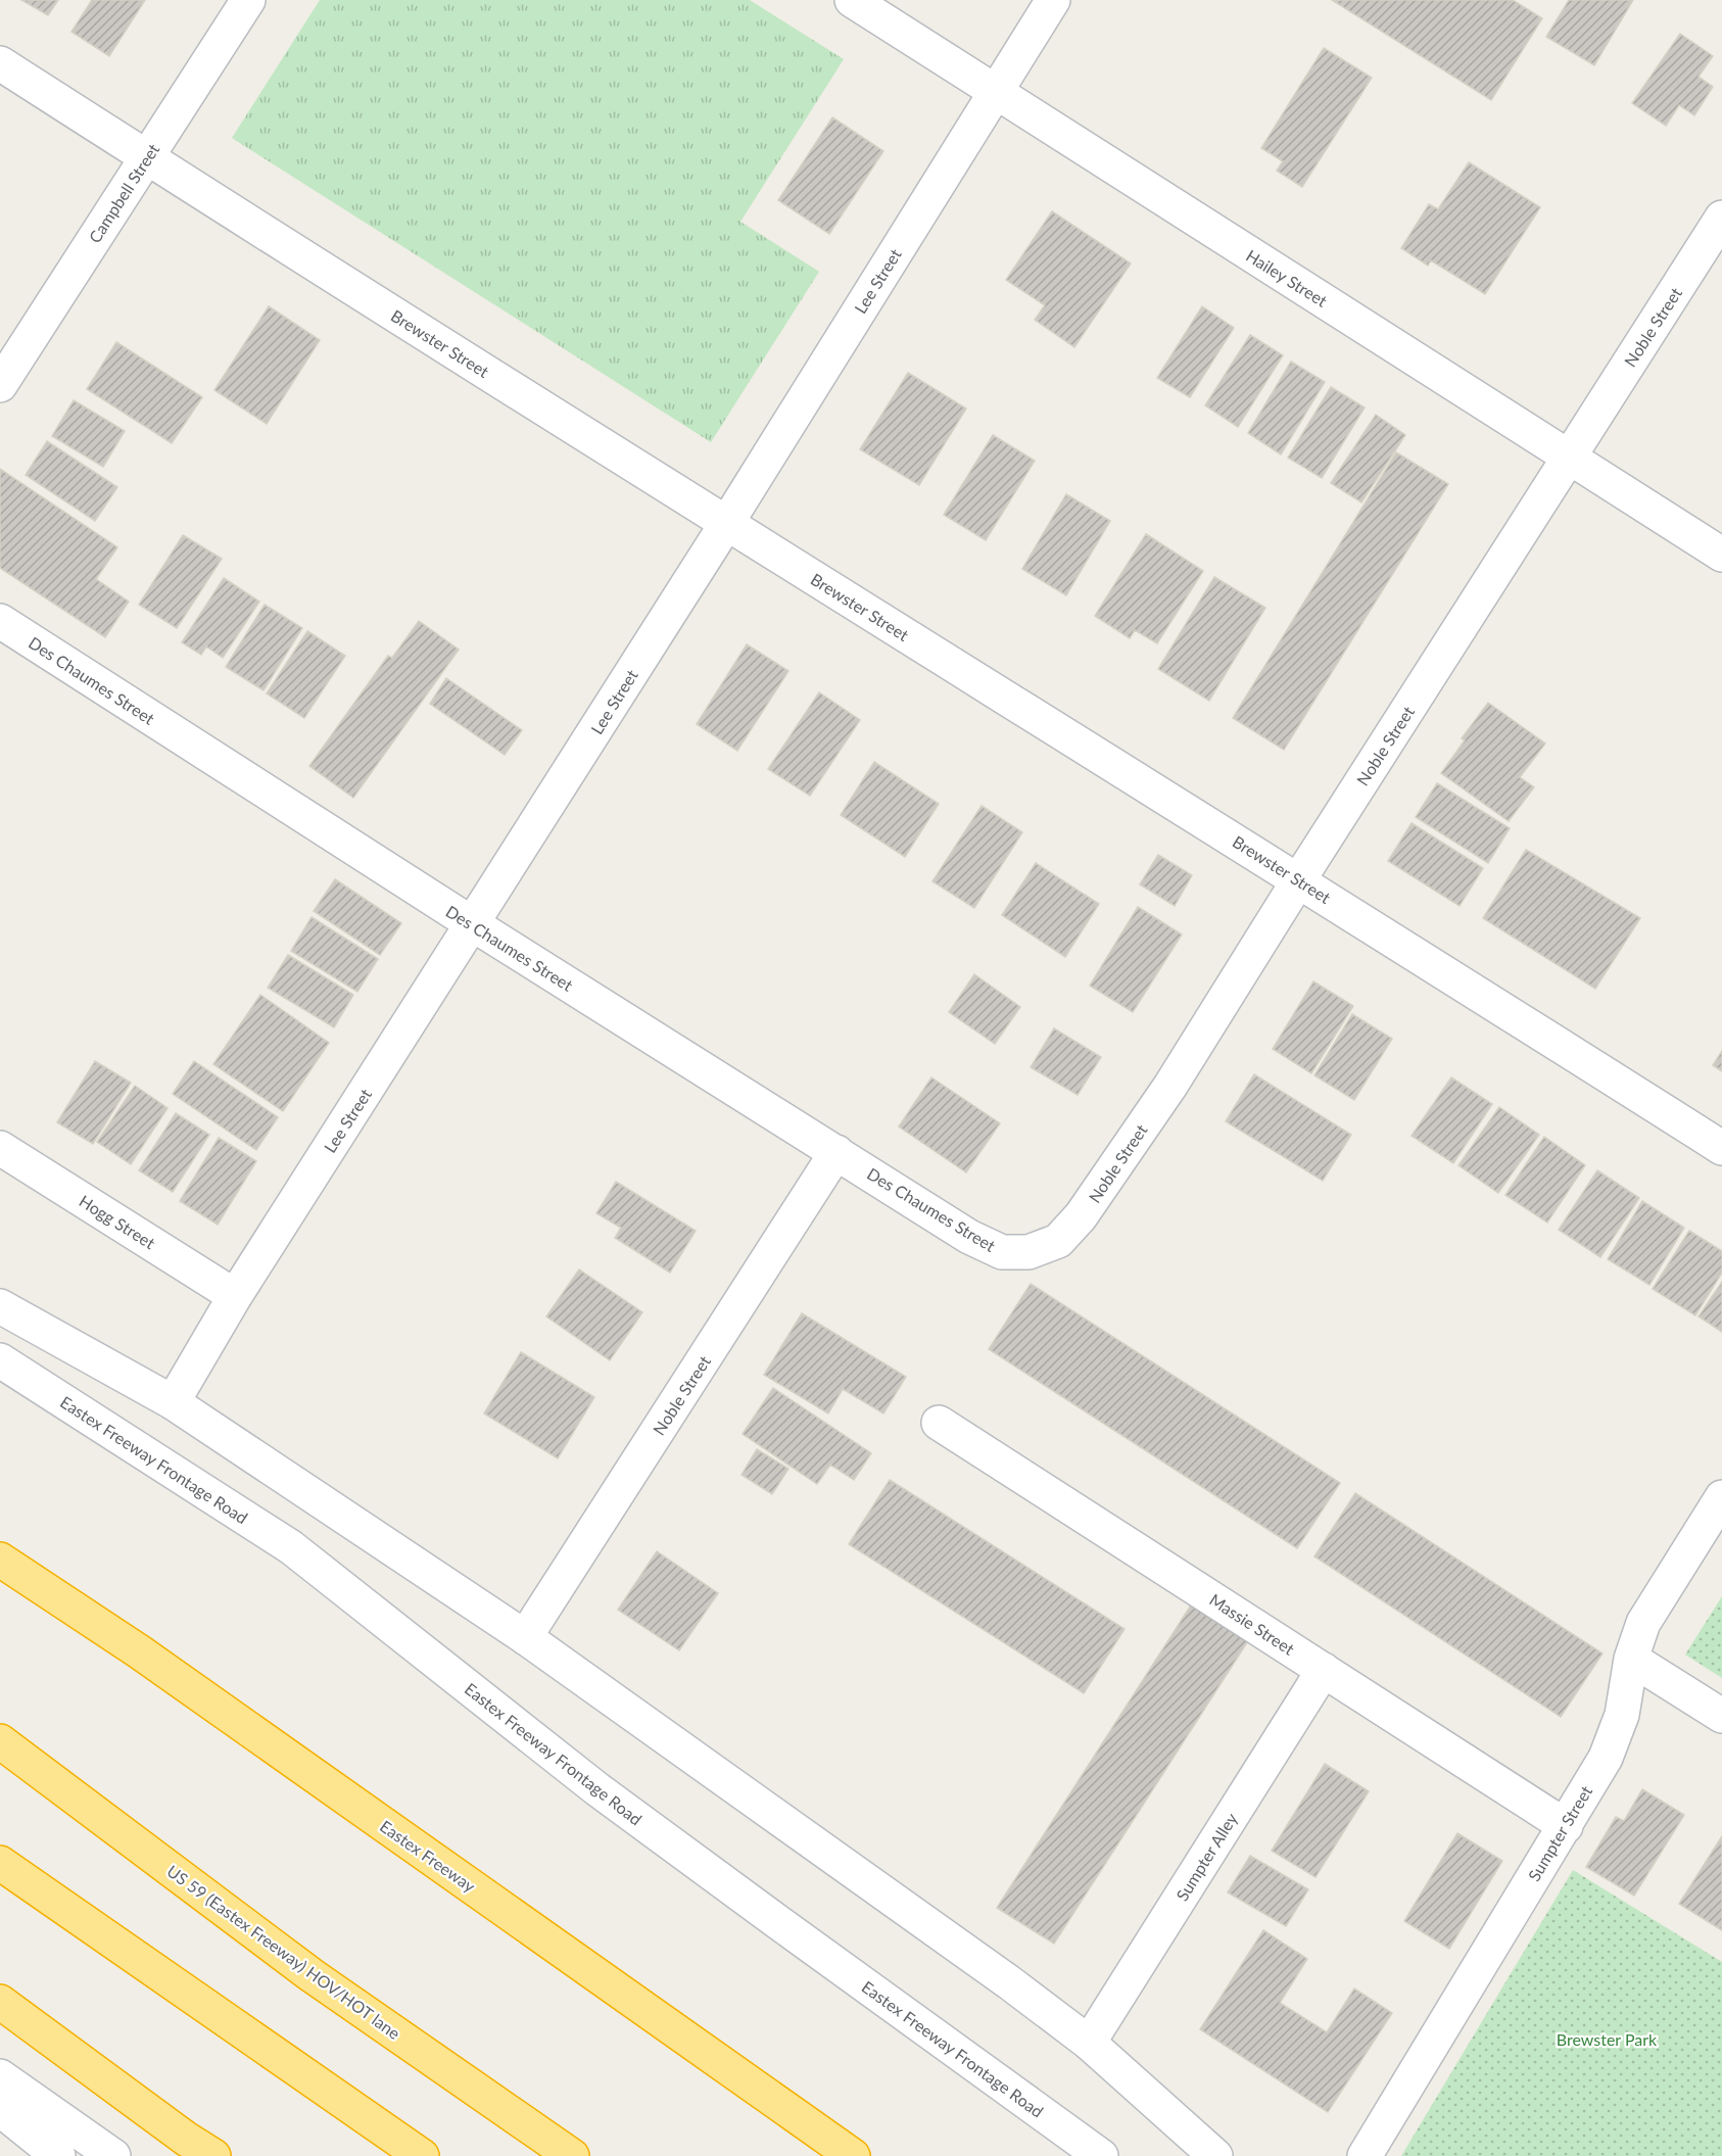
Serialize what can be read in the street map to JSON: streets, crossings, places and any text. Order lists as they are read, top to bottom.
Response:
{
  "streets": {
    "highway": ["Eastex Freeway", "US 59 (Eastex Freeway) HOV/HOT lane"],
    "street": [
      "Campbell Street",
      "Hailey Street",
      "Lee Street",
      "Noble Street",
      "Brewster Street",
      "Des Chaumes Street",
      "Hogg Street",
      "Eastex Freeway Frontage Road",
      "Massie Street",
      "Sumpter Street",
      "Sumpter Alley"
    ]
  },
  "crossings": [
    ["Campbell Street", "Brewster Street"],
    ["Hailey Street", "Lee Street"],
    ["Hailey Street", "Noble Street"],
    ["Lee Street", "Brewster Street"],
    ["Lee Street", "Des Chaumes Street"],
    ["Lee Street", "Hogg Street"],
    ["Noble Street", "Brewster Street"],
    ["Noble Street", "Des Chaumes Street"],
    ["Massie Street", "Sumpter Street"],
    ["Massie Street", "Sumpter Alley"]
  ],
  "parks": ["Brewster Park"]
}
